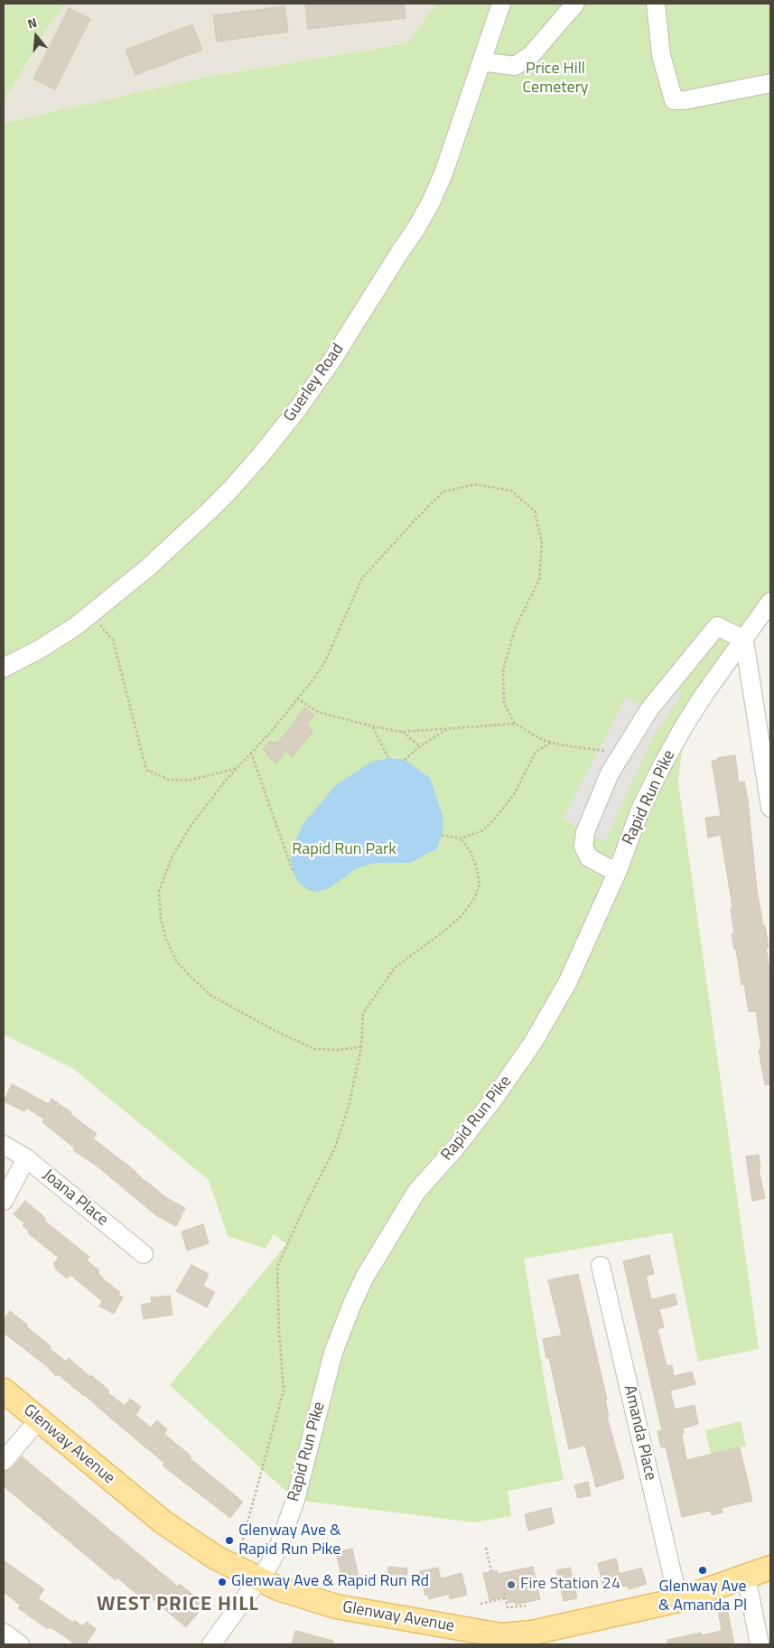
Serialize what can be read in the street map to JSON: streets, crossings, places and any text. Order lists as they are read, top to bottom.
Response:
{
  "streets": {
    "main road": ["Glenway Avenue"],
    "street": [
      "Guerley Road",
      "Rapid Run Pike",
      "Joana Place",
      "Amanda Place"
    ]
  },
  "crossings": [
    ["Rapid Run Pike", "Glenway Avenue"],
    ["Amanda Place", "Glenway Avenue"]
  ],
  "districts": ["WEST PRICE HILL"],
  "parks": ["Price Hill Cemetery", "Rapid Run Park"],
  "places": [
    "Glenway Ave & Rapid Run Pike",
    "Glenway Ave & Amanda Pl",
    "Glenway Ave & Rapid Run Rd",
    "Fire Station 24"
  ],
  "north": "top"
}
